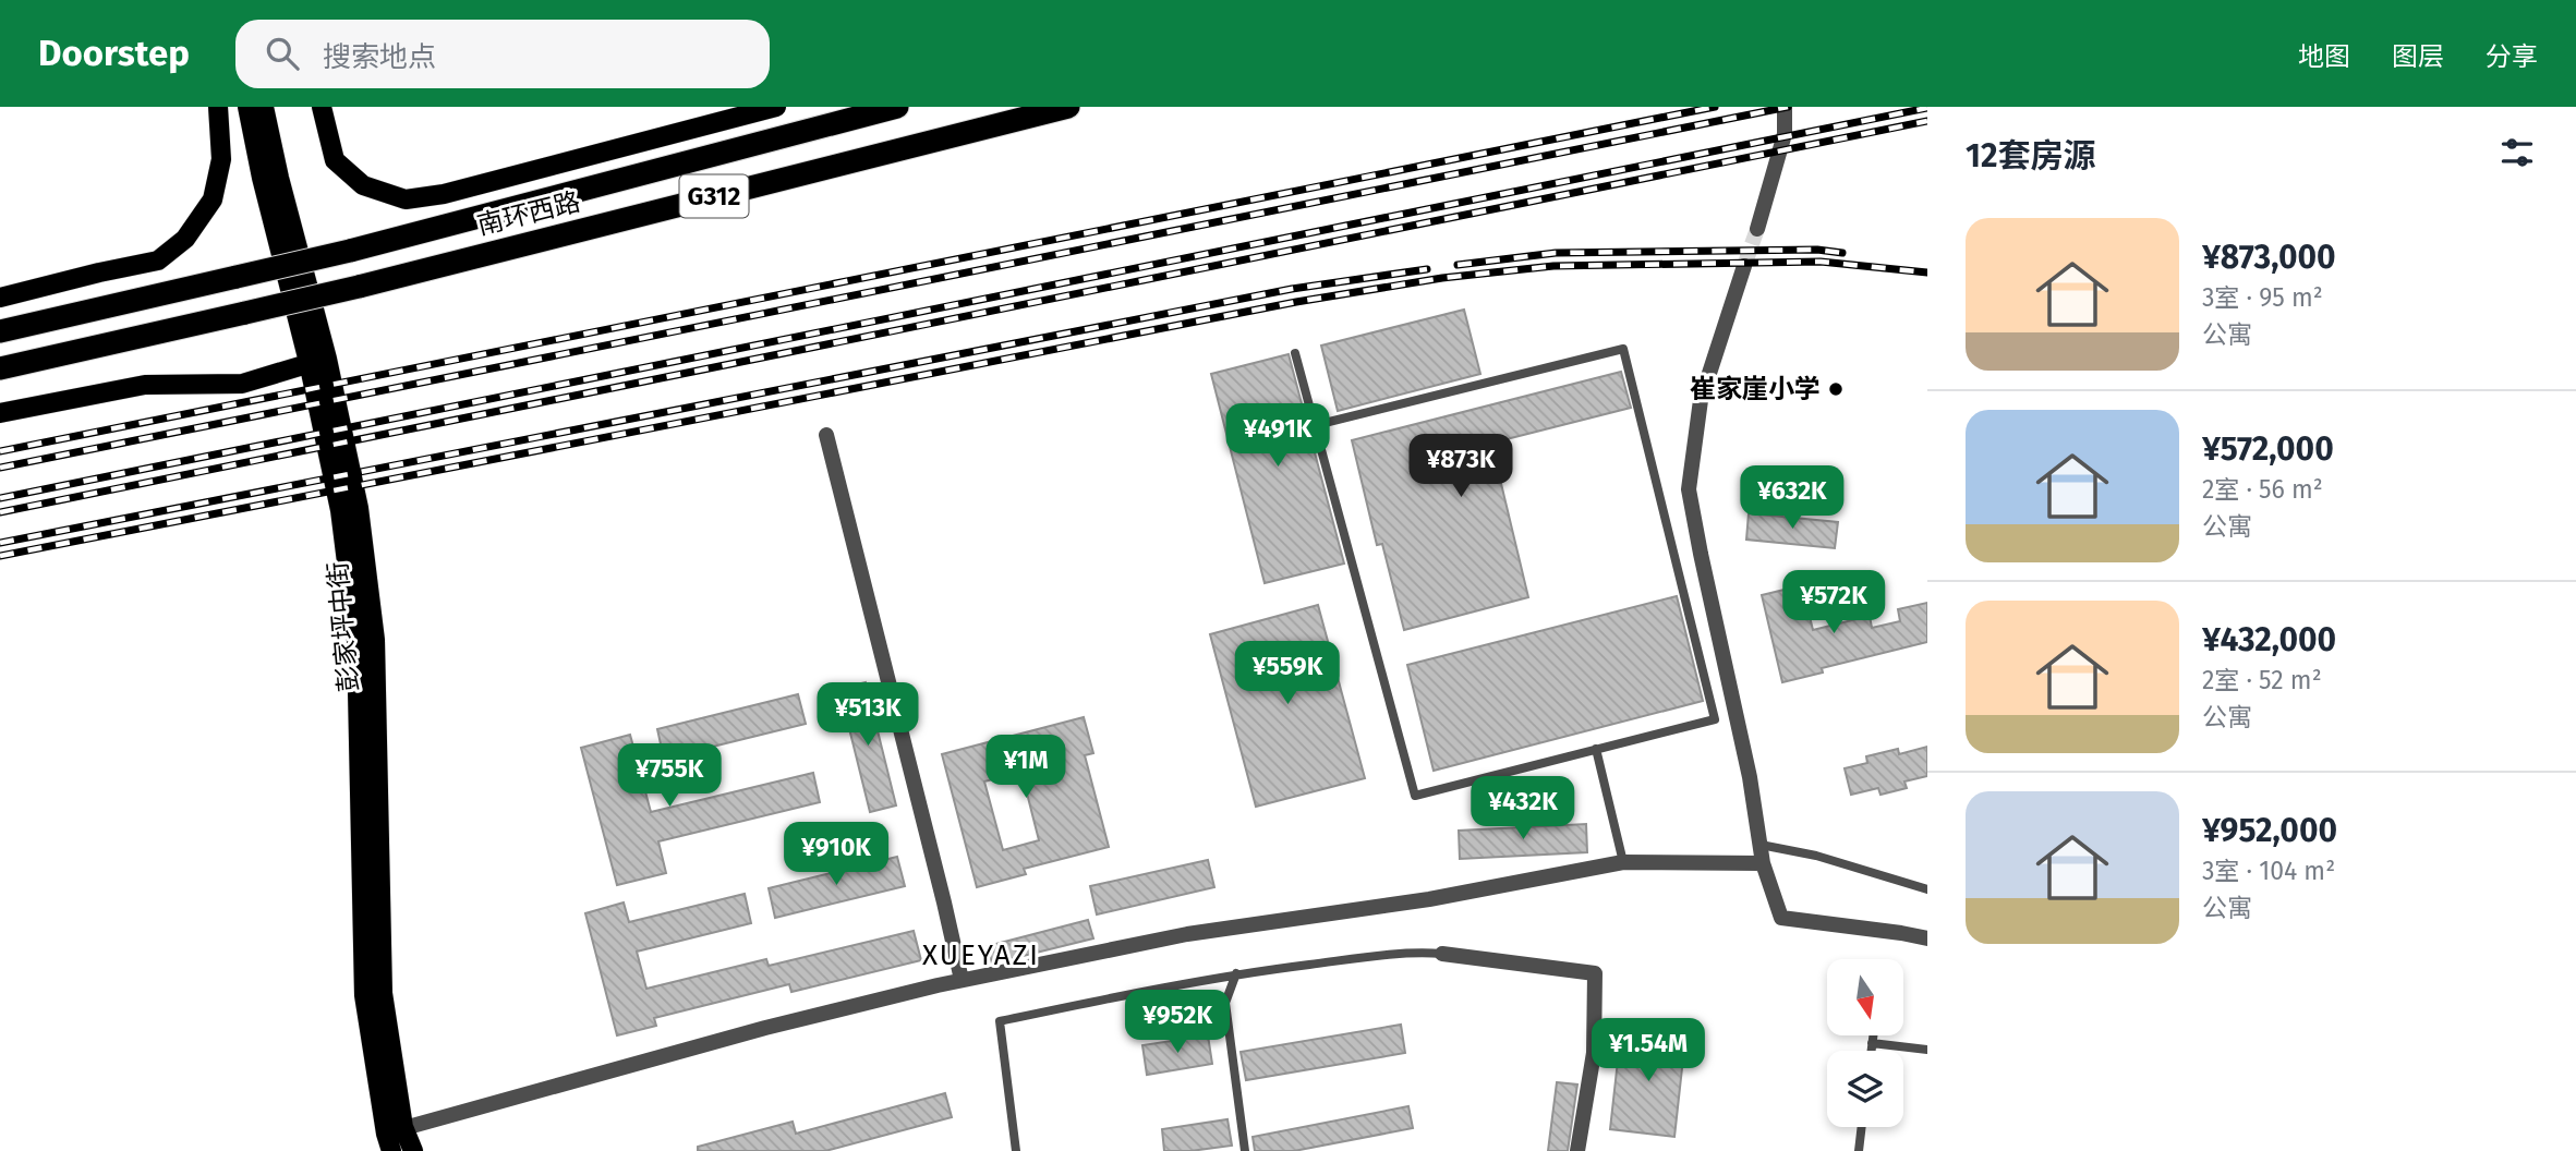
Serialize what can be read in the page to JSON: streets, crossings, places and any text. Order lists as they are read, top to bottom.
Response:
{
  "streets": {
    "highway": ["G312", "南环西路"],
    "main road": ["彭家坪中街"]
  },
  "districts": ["XUEYAZI"],
  "places": ["崔家崖小学"],
  "north": "bottom",
  "page": {
    "header": "Doorstep",
    "search": "搜索地点",
    "nav": ["地图", "图层", "分享"],
    "heading": "12套房源",
    "list": [
      {
        "name": "¥873,000",
        "note": "3室 · 95 m² · 公寓"
      },
      {
        "name": "¥572,000",
        "note": "2室 · 56 m² · 公寓"
      },
      {
        "name": "¥432,000",
        "note": "2室 · 52 m² · 公寓"
      },
      {
        "name": "¥952,000",
        "note": "3室 · 104 m² · 公寓"
      }
    ],
    "price": [
      "¥491K",
      "¥873K",
      "¥632K",
      "¥572K",
      "¥559K",
      "¥513K",
      "¥1M",
      "¥755K",
      "¥432K",
      "¥910K",
      "¥952K",
      "¥1.54M"
    ]
  }
}
